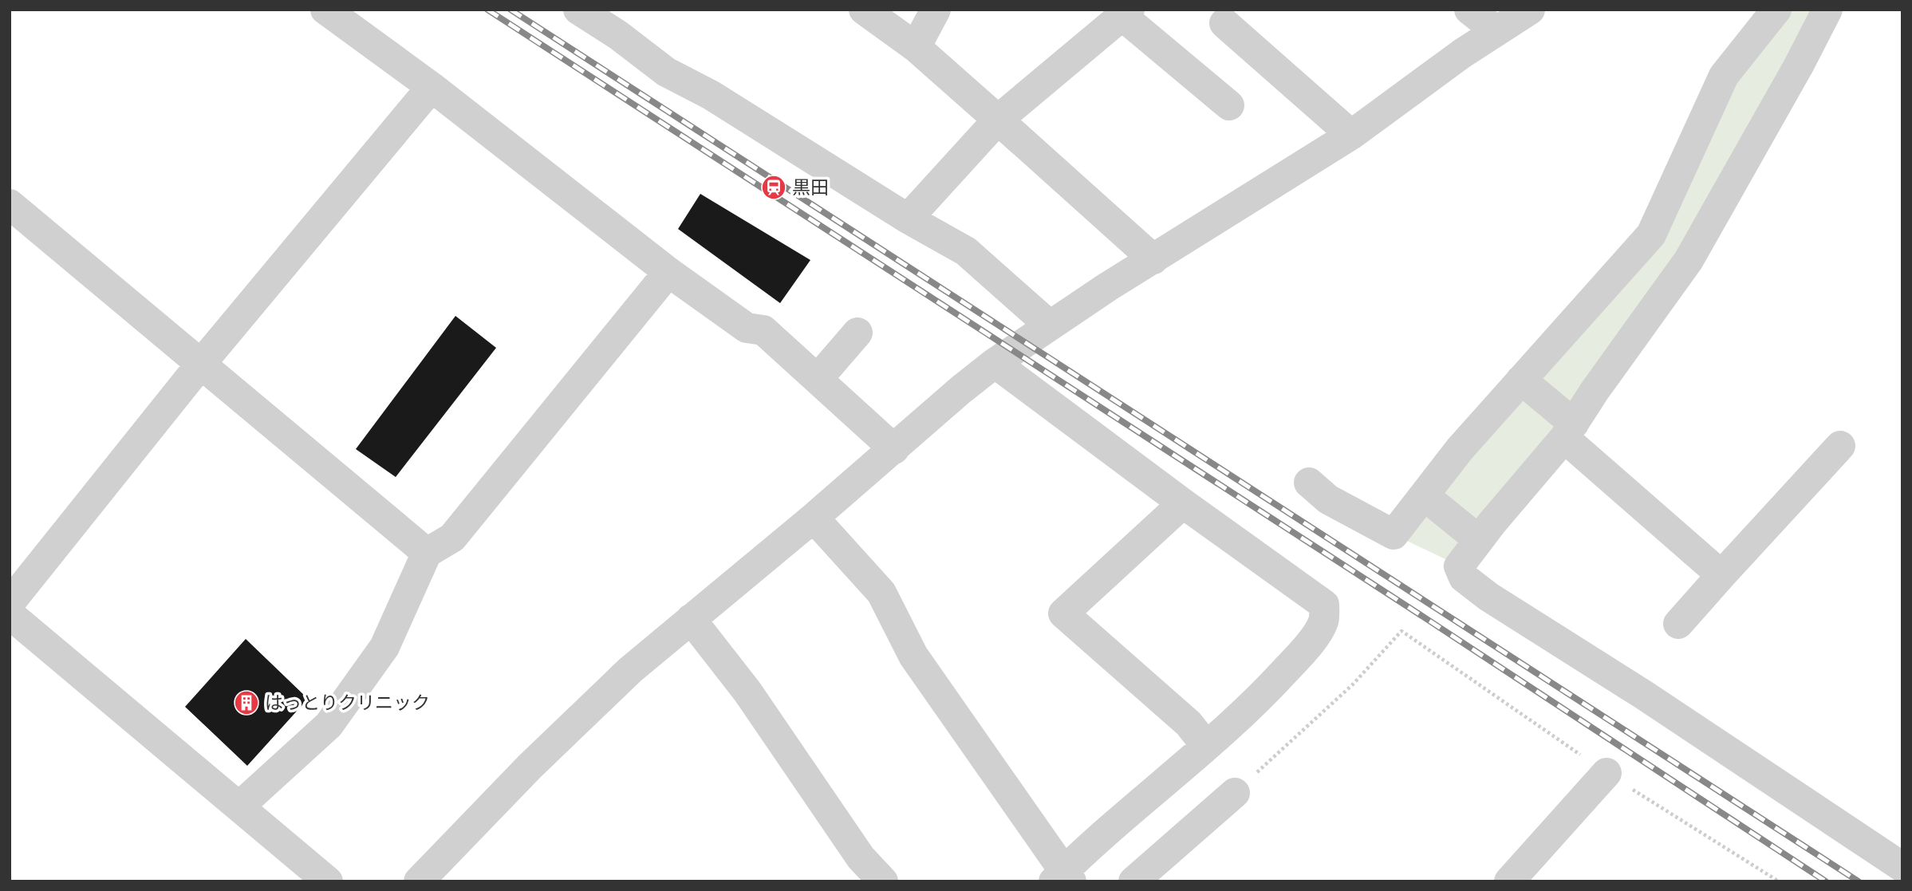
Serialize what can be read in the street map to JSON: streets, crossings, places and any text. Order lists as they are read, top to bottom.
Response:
{
  "places": {
    "station": ["黒田"],
    "building": ["はっとりクリニック"]
  }
}
